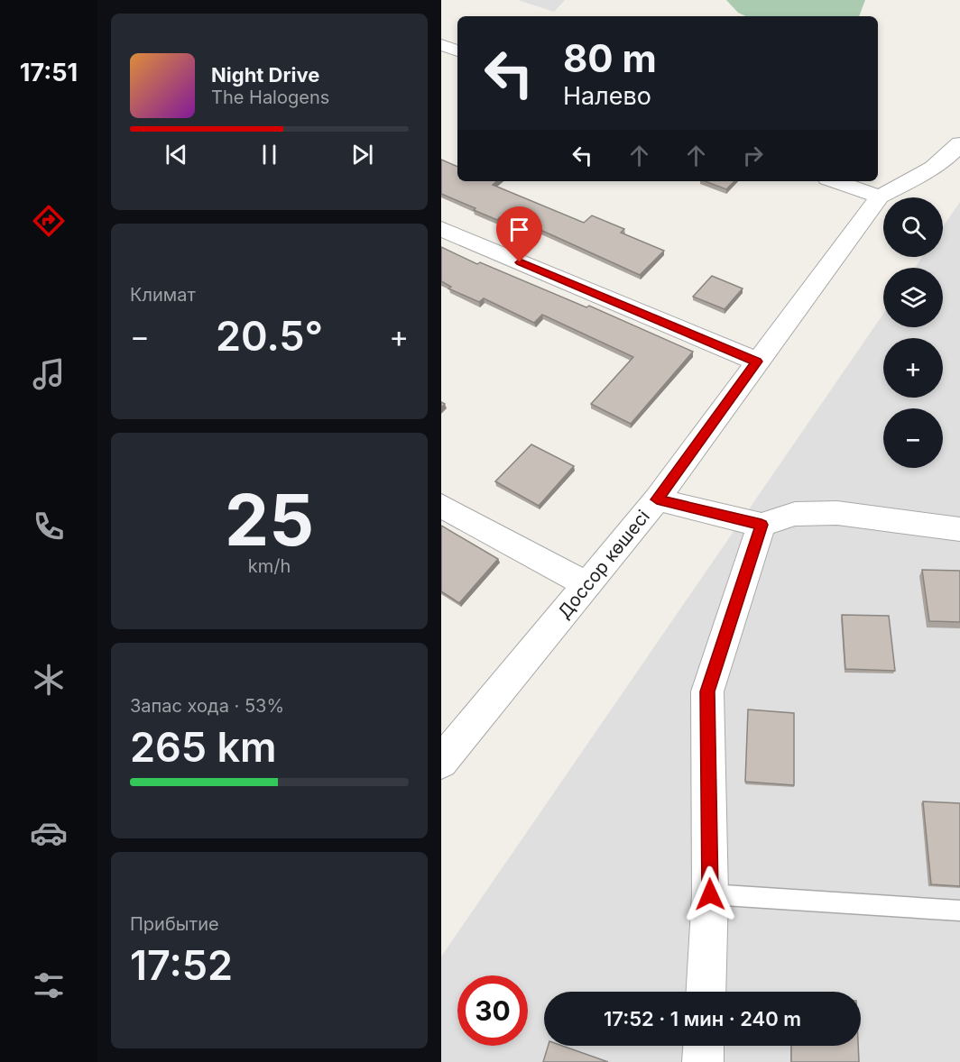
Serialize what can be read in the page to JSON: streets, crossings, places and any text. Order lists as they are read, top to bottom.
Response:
{
  "streets": {
    "street": ["Доссор көшесі"]
  },
  "page": {
    "tabs": "17:51",
    "turn": ["80 m", "Налево"],
    "song": ["Night Drive", "The Halogens"],
    "map_buttons": ["+", "−"],
    "tile": [
      "Климат",
      ["25", "km/h"],
      ["Запас хода · 53%", "265 km"],
      ["Прибытие", "17:52"]
    ],
    "heat": ["−", "20.5°", "+"],
    "limit": "30",
    "trip": "17:52 · 1 мин · 240 m"
  }
}
